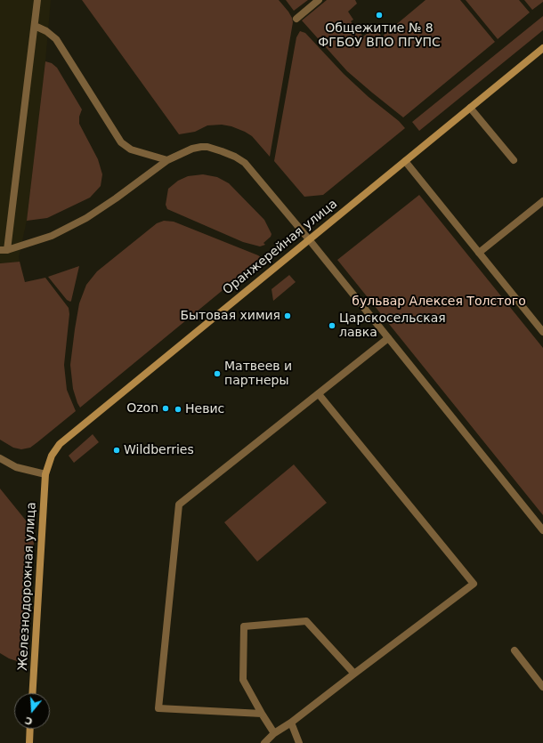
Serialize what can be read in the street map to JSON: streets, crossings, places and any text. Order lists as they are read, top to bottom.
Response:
{
  "streets": {
    "street": ["Оранжерейная улица", "Железнодорожная улица"]
  },
  "crossings": [
    ["Оранжерейная улица", "Железнодорожная улица"]
  ],
  "parks": ["бульвар Алексея Толстого"],
  "places": [
    "Общежитие № 8 ФГБОУ ВПО ПГУПС",
    "Бытовая химия",
    "Царскосельская лавка",
    "Матвеев и партнеры",
    "Ozon",
    "Невис",
    "Wildberries"
  ],
  "north": "bottom"
}
